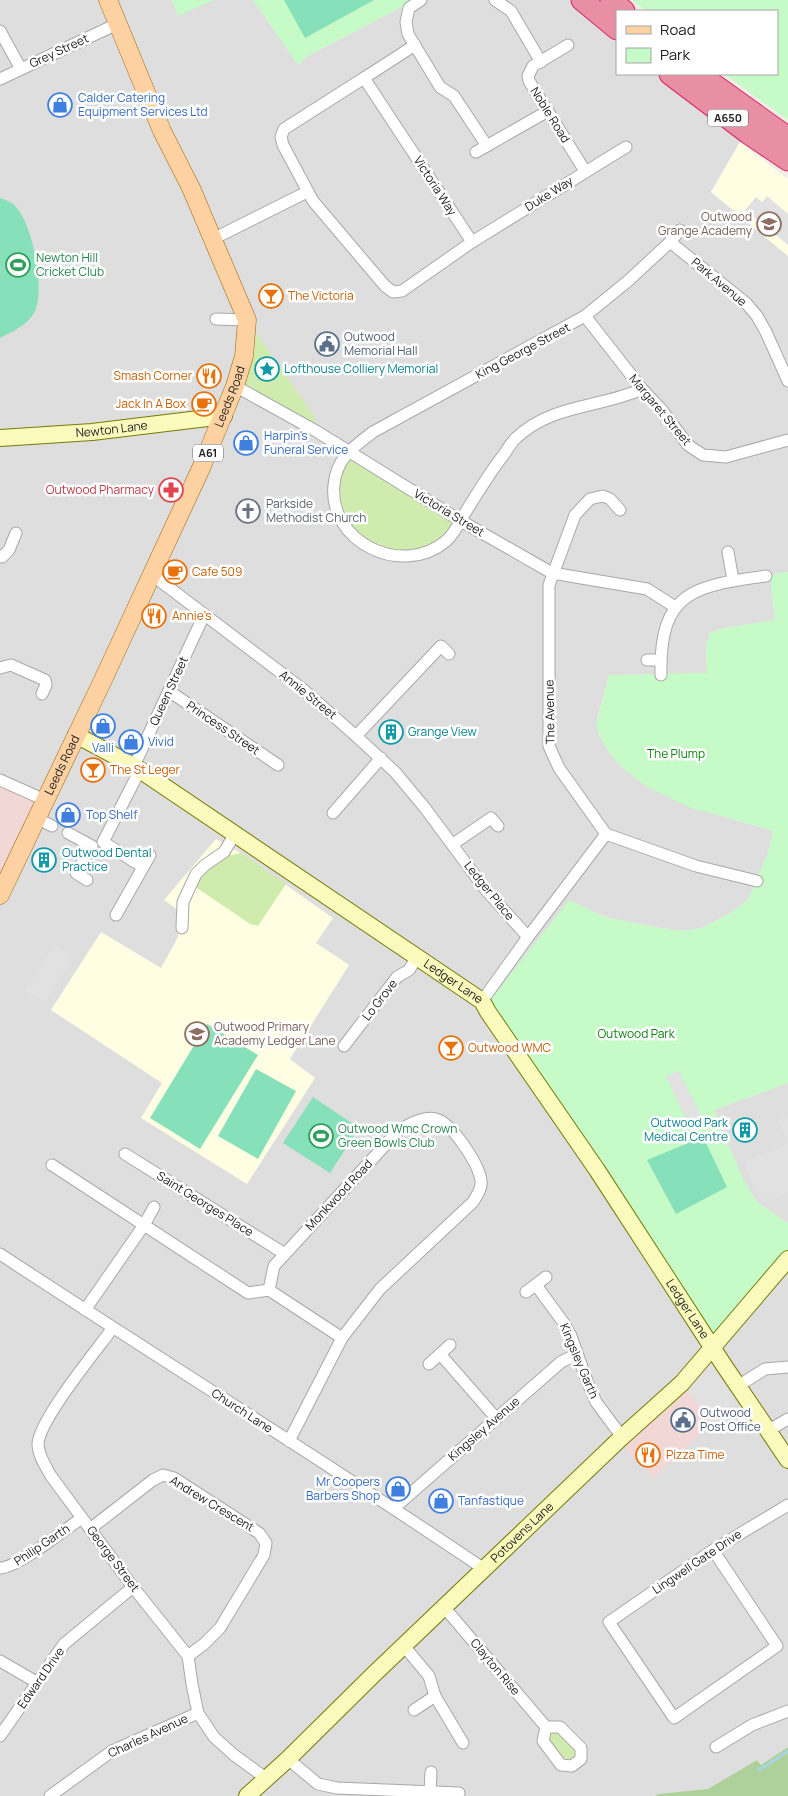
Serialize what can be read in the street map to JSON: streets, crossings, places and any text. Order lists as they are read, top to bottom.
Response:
{
  "streets": {
    "highway": ["A650"],
    "main road": ["Leeds Road", "A61"],
    "street": [
      "Grey Street",
      "Noble Road",
      "Victoria Way",
      "Duke Way",
      "Park Avenue",
      "King George Street",
      "Margaret Street",
      "Newton Lane",
      "Victoria Street",
      "Queen Street",
      "Annie Street",
      "The Avenue",
      "Princess Street",
      "Ledger Place",
      "Ledger Lane",
      "Lo Grove",
      "Monkwood Road",
      "Saint Georges Place",
      "Kingsley Garth",
      "Church Lane",
      "Kingsley Avenue",
      "Andrew Crescent",
      "Potovens Lane",
      "Philip Garth",
      "George Street",
      "Lingwell Gate Drive",
      "Clayton Rise",
      "Edward Drive",
      "Charles Avenue"
    ]
  },
  "crossings": [
    ["Grey Street", "Leeds Road"],
    ["Noble Road", "Duke Way"],
    ["Victoria Way", "Duke Way"],
    ["Park Avenue", "King George Street"],
    ["King George Street", "Margaret Street"],
    ["King George Street", "Victoria Street"],
    ["Leeds Road", "Newton Lane"],
    ["Leeds Road", "Victoria Street"],
    ["Leeds Road", "Annie Street"],
    ["Leeds Road", "Ledger Lane"],
    ["Victoria Street", "The Avenue"],
    ["Queen Street", "Annie Street"],
    ["Queen Street", "Princess Street"],
    ["Queen Street", "Ledger Lane"],
    ["Annie Street", "Ledger Place"],
    ["Ledger Lane", "Lo Grove"],
    ["Ledger Lane", "Potovens Lane"],
    ["Monkwood Road", "Saint Georges Place"],
    ["Monkwood Road", "Church Lane"],
    ["Kingsley Garth", "Kingsley Avenue"],
    ["Kingsley Garth", "Potovens Lane"],
    ["Church Lane", "Kingsley Avenue"],
    ["Church Lane", "Potovens Lane"],
    ["Church Lane", "George Street"],
    ["Andrew Crescent", "George Street"],
    ["Potovens Lane", "Clayton Rise"],
    ["Philip Garth", "George Street"],
    ["George Street", "Edward Drive"]
  ],
  "parks": ["The Plump", "Outwood Park"],
  "places": {
    "shop": [
      "Calder Catering Equipment Services Ltd",
      "Harpin's Funeral Service",
      "Valli",
      "Vivid",
      "Top Shelf",
      "Mr Coopers Barbers Shop",
      "Tanfastique"
    ],
    "school or university": ["Outwood Grange Academy", "Outwood Primary Academy Ledger Lane"],
    "sports": ["Newton Hill Cricket Club", "Outwood Wmc Crown Green Bowls Club"],
    "bar": ["The Victoria", "The St Leger", "Outwood WMC"],
    "public building": ["Outwood Memorial Hall", "Outwood Post Office"],
    "place": ["Lofthouse Colliery Memorial"],
    "restaurant": ["Smash Corner", "Annie's", "Pizza Time"],
    "cafe": ["Jack In A Box", "Cafe 509"],
    "pharmacy": ["Outwood Pharmacy"],
    "church": ["Parkside Methodist Church"],
    "building": ["Grange View", "Outwood Dental Practice", "Outwood Park Medical Centre"]
  },
  "legend": ["Road", "Park"]
}
